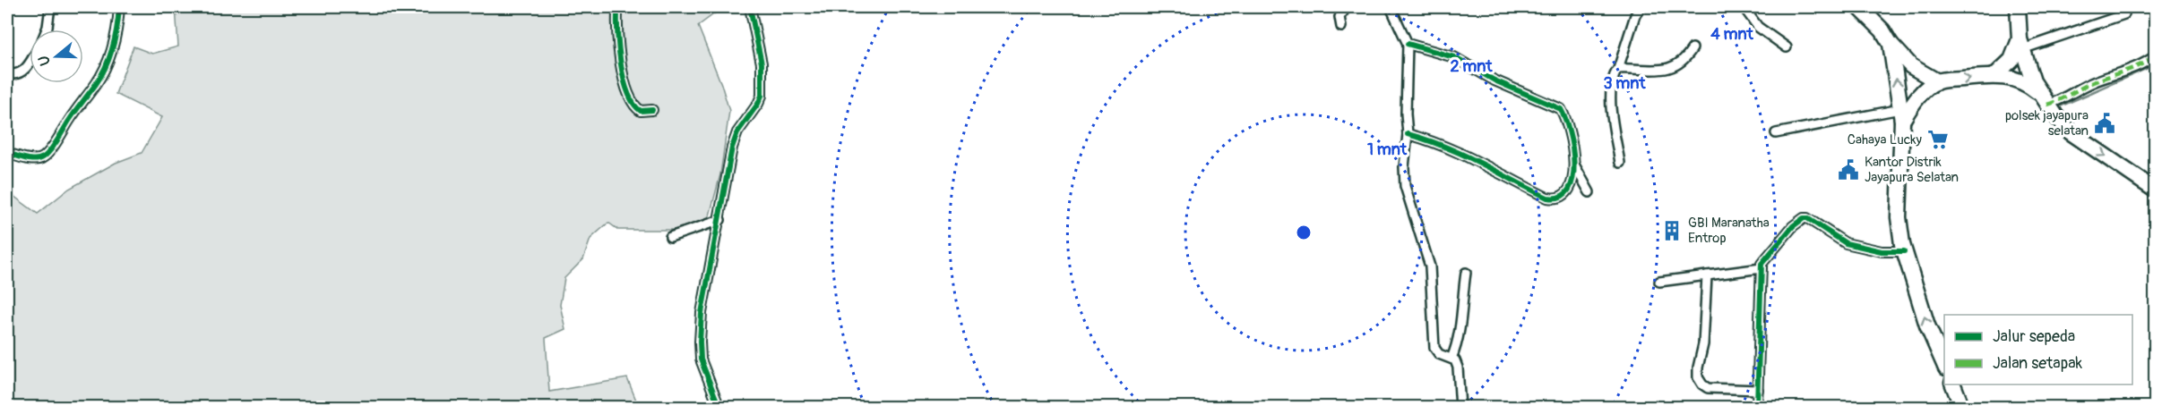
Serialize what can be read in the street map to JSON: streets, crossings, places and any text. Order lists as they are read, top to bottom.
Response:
{
  "places": {
    "public building": ["polsek jayapura selatan", "Kantor Distrik Jayapura Selatan"],
    "supermarket": ["Cahaya Lucky"],
    "building": ["GBI Maranatha Entrop"]
  },
  "legend": ["Jalur sepeda", "Jalan setapak"],
  "north": "left",
  "rings": [
    "4 mnt",
    "2 mnt",
    "3 mnt",
    "1 mnt"
  ]
}
